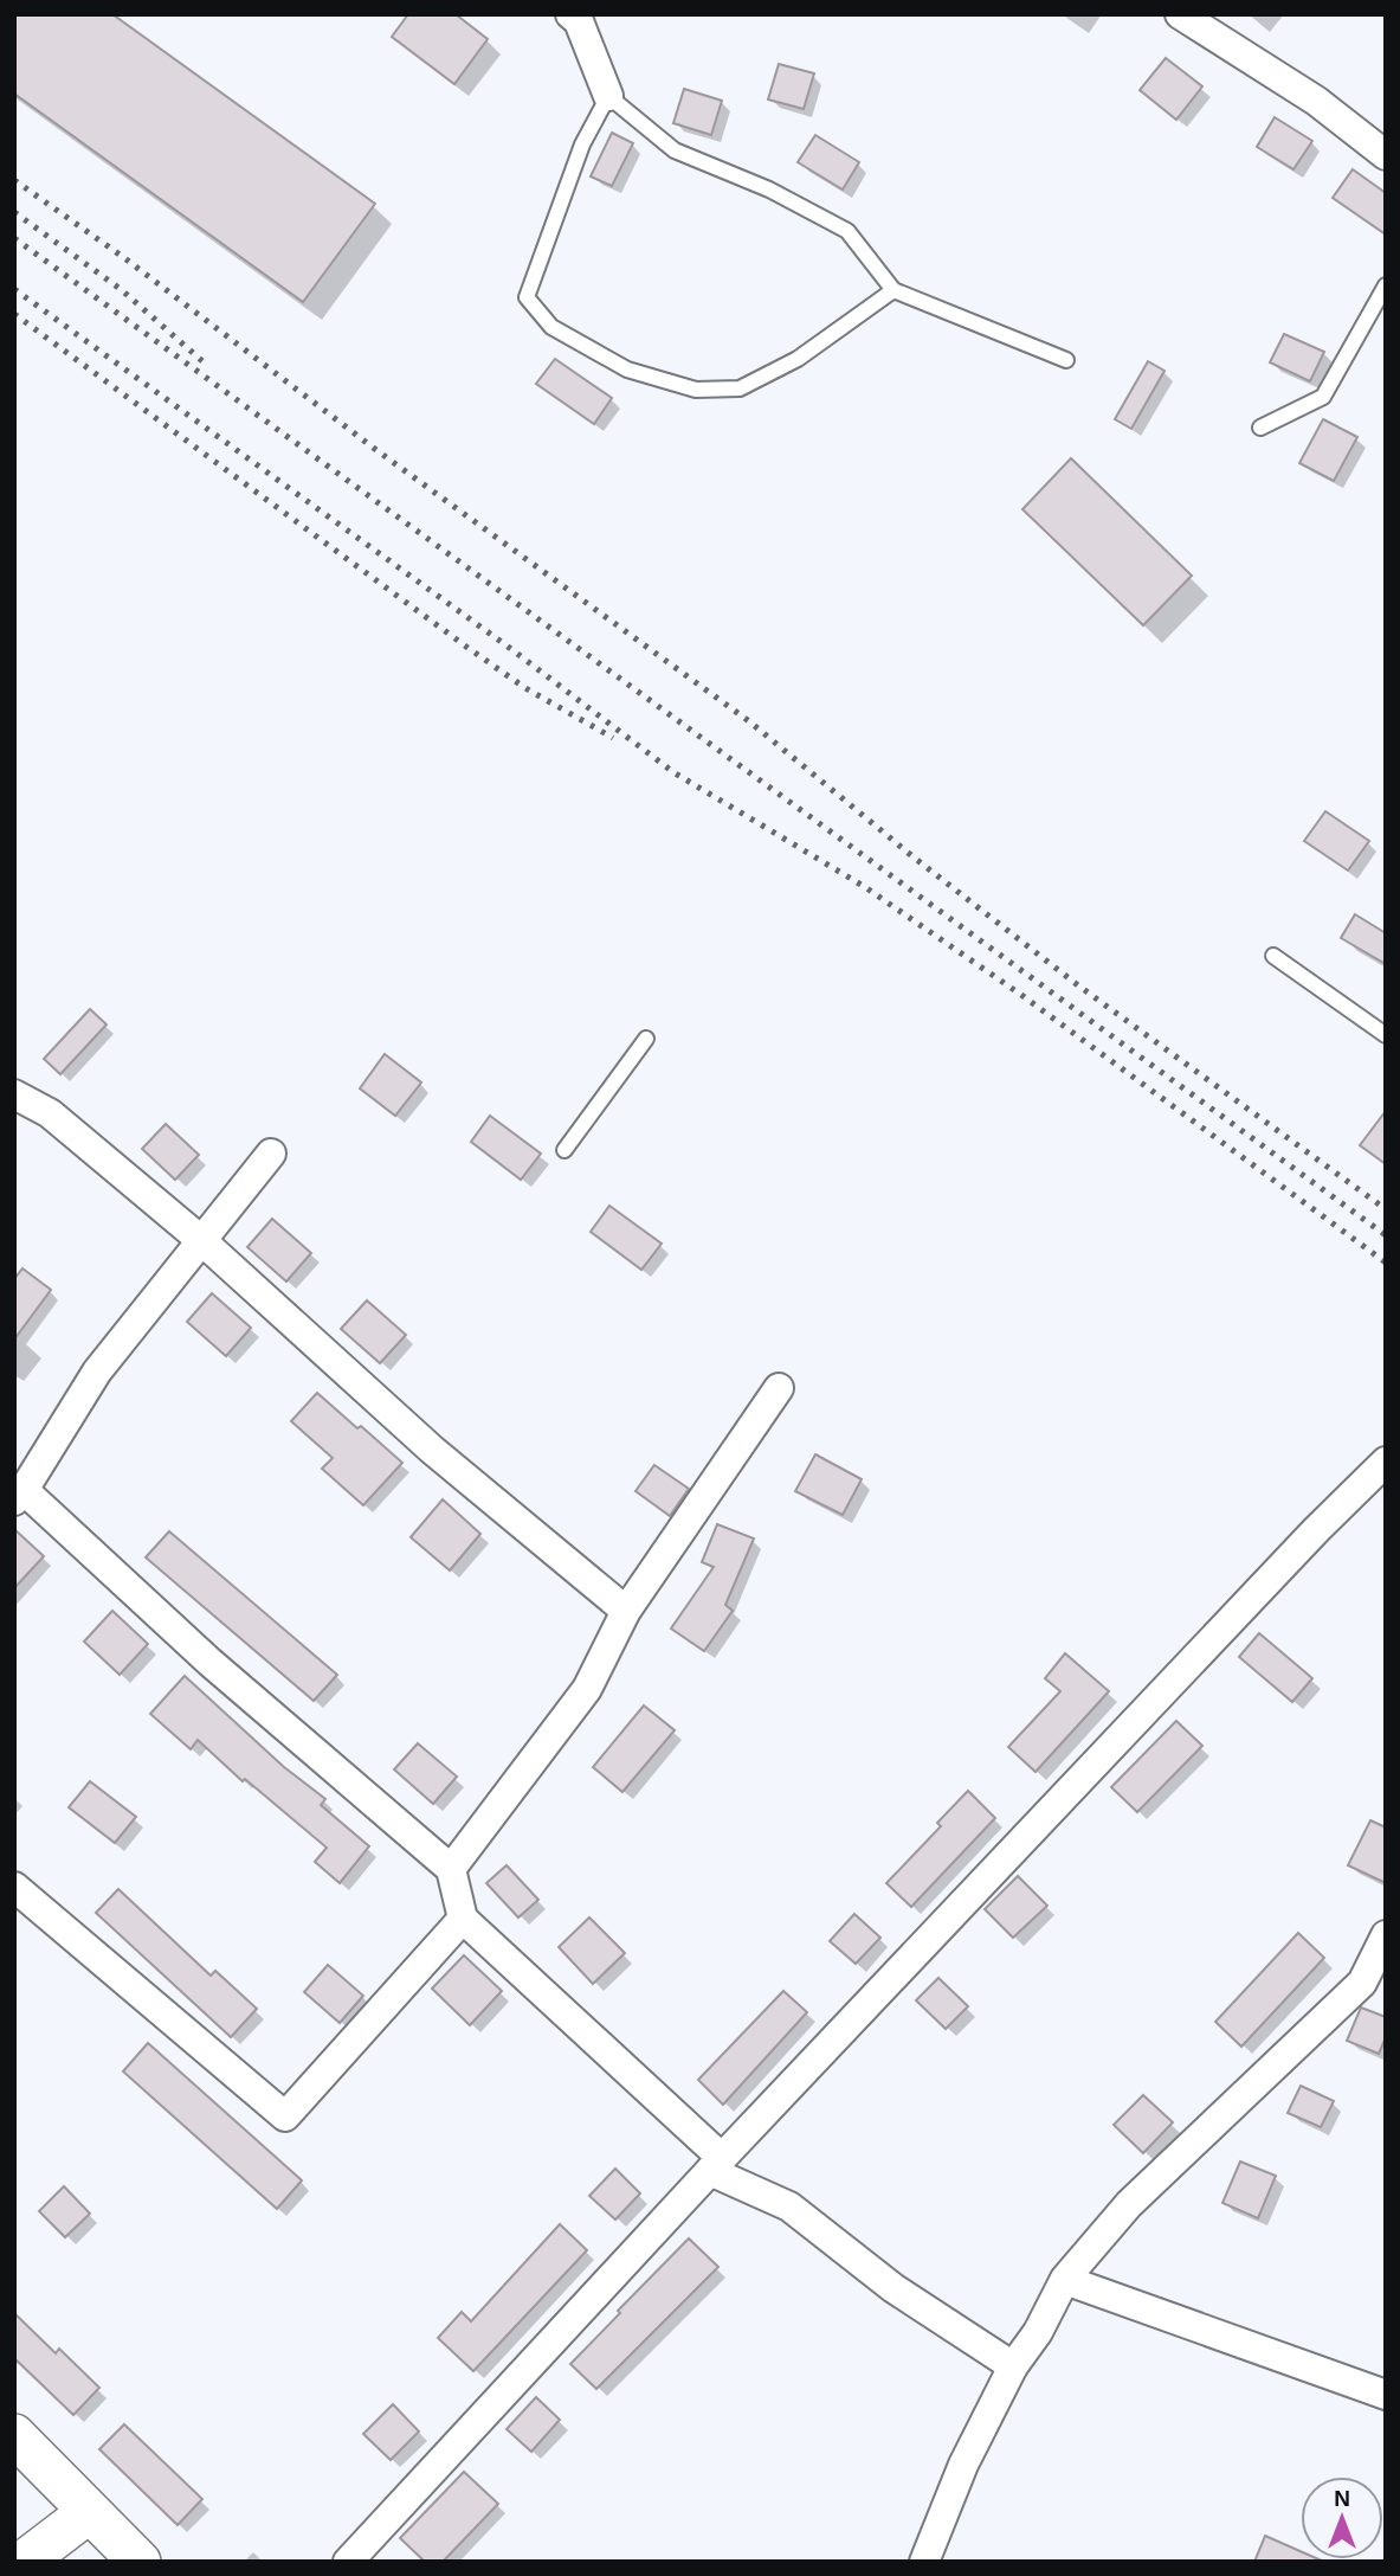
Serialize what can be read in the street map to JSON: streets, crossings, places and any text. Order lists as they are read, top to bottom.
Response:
{
  "north": "top"
}
